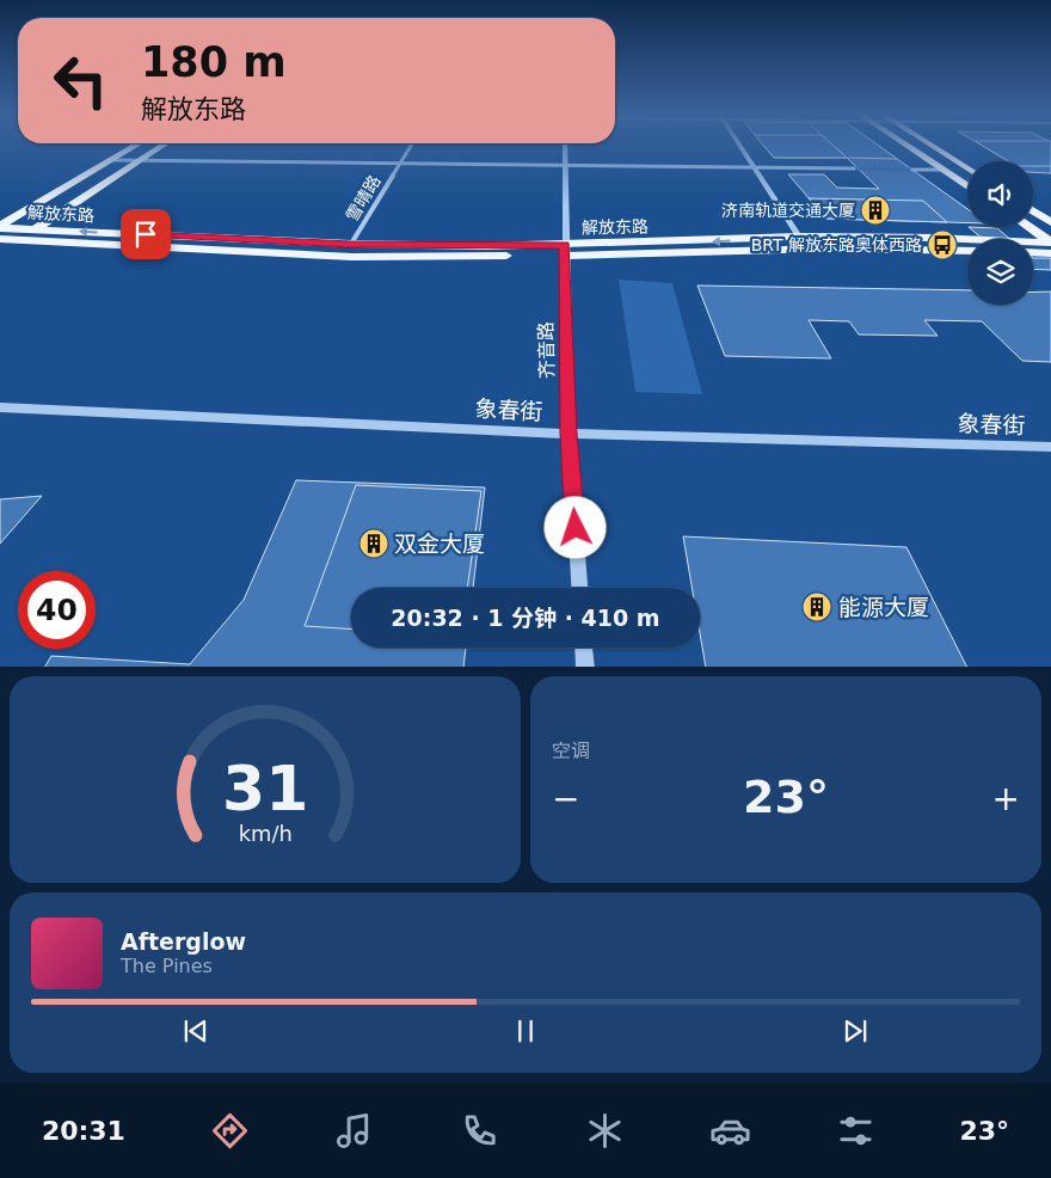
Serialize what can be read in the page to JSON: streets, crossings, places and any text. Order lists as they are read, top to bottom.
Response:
{
  "streets": {
    "main road": ["解放东路"],
    "street": ["雪晴路", "齐音路", "象春街"]
  },
  "crossings": [
    ["雪晴路", "解放东路"],
    ["解放东路", "齐音路"],
    ["齐音路", "象春街"]
  ],
  "places": {
    "building": ["济南轨道交通大厦", "双金大厦", "能源大厦"],
    "bus stop": ["BRT 解放东路奥体西路"]
  },
  "page": {
    "turn": ["180 m", "解放东路"],
    "limit": "40",
    "trip": "20:32 · 1 分钟 · 410 m",
    "tile": "空调",
    "heat": ["−", "23°", "+"],
    "song": ["Afterglow", "The Pines"],
    "tabs": ["20:31", "23°"],
    "gauge": ["31", "km/h"]
  }
}
